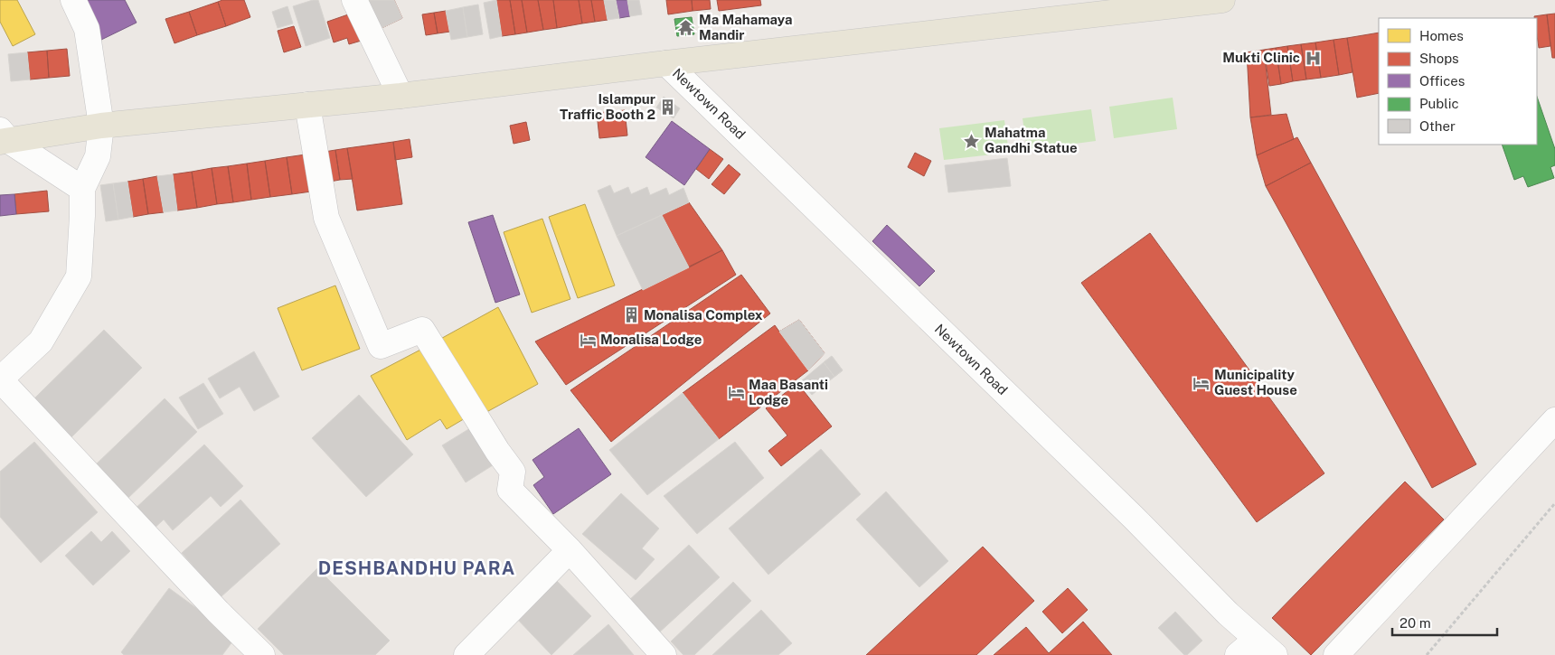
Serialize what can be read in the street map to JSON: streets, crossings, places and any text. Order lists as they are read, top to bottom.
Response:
{
  "streets": {
    "street": ["Newtown Road"]
  },
  "districts": ["DESHBANDHU PARA"],
  "places": {
    "temple": ["Ma Mahamaya Mandir"],
    "hospital": ["Mukti Clinic"],
    "building": ["Islampur Traffic Booth 2", "Monalisa Complex"],
    "place": ["Mahatma Gandhi Statue"],
    "hotel": ["Monalisa Lodge", "Municipality Guest House", "Maa Basanti Lodge"]
  },
  "legend": [
    "Homes",
    "Shops",
    "Offices",
    "Public",
    "Other"
  ],
  "scale_bar": "20 m"
}
